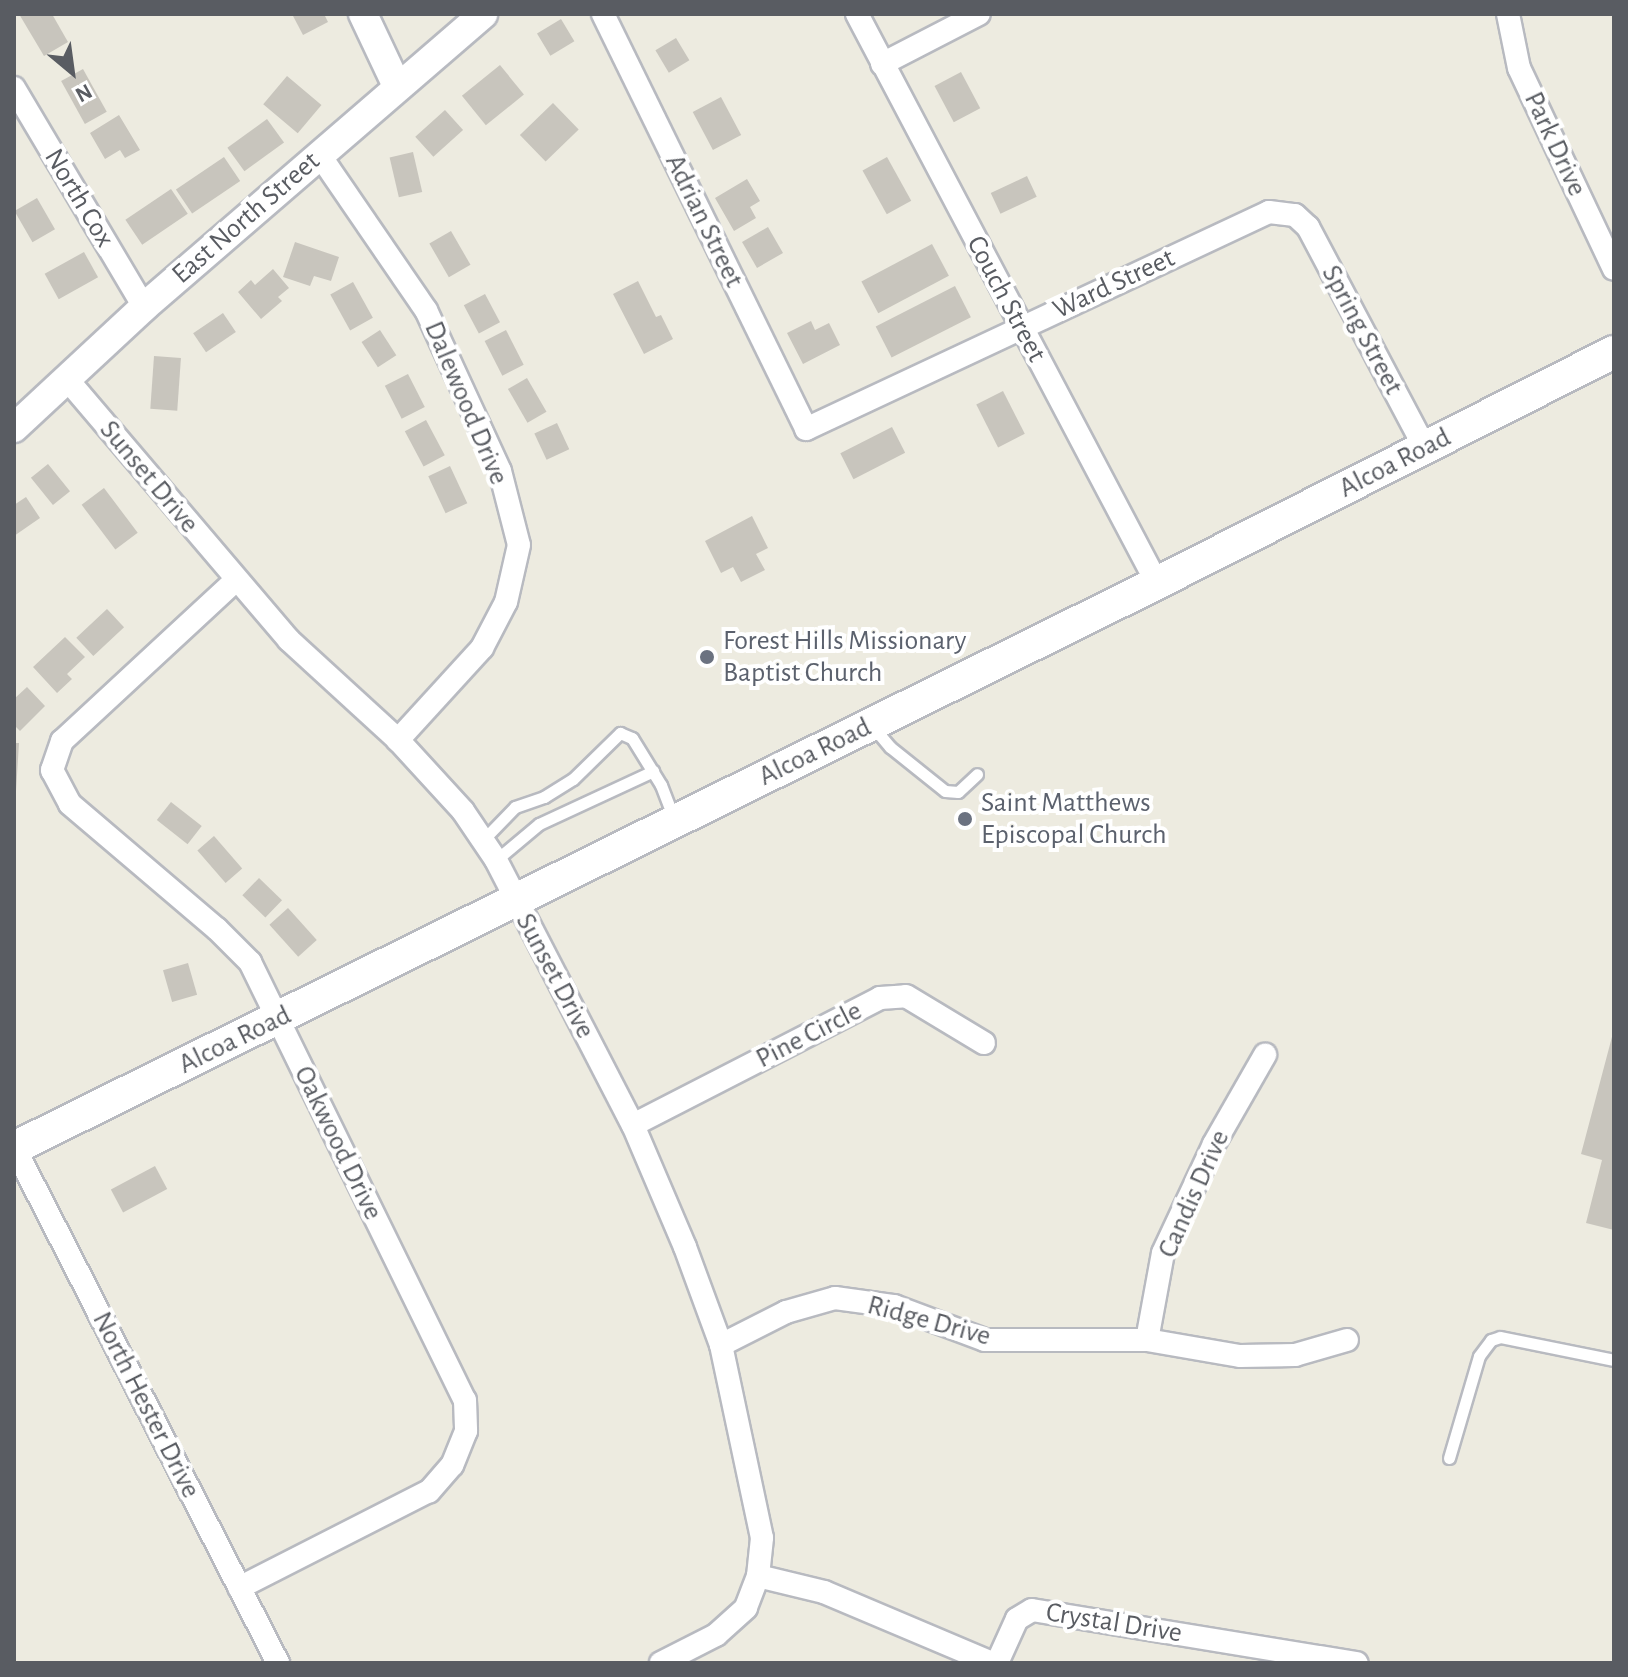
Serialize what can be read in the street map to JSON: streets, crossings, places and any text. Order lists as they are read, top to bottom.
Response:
{
  "streets": {
    "main road": ["Alcoa Road"],
    "street": [
      "Park Drive",
      "North Cox",
      "East North Street",
      "Adrian Street",
      "Ward Street",
      "Couch Street",
      "Spring Street",
      "Dalewood Drive",
      "Sunset Drive",
      "Pine Circle",
      "Oakwood Drive",
      "Candis Drive",
      "Ridge Drive",
      "North Hester Drive",
      "Crystal Drive"
    ]
  },
  "crossings": [
    ["North Cox", "East North Street"],
    ["East North Street", "Dalewood Drive"],
    ["East North Street", "Sunset Drive"],
    ["Adrian Street", "Ward Street"],
    ["Ward Street", "Couch Street"],
    ["Ward Street", "Spring Street"],
    ["Couch Street", "Alcoa Road"],
    ["Spring Street", "Alcoa Road"],
    ["Dalewood Drive", "Sunset Drive"],
    ["Alcoa Road", "Sunset Drive"],
    ["Alcoa Road", "Oakwood Drive"],
    ["Alcoa Road", "North Hester Drive"],
    ["Sunset Drive", "Pine Circle"],
    ["Sunset Drive", "Oakwood Drive"],
    ["Sunset Drive", "Ridge Drive"],
    ["Oakwood Drive", "North Hester Drive"],
    ["Candis Drive", "Ridge Drive"]
  ],
  "places": ["Forest Hills Missionary Baptist Church", "Saint Matthews Episcopal Church"],
  "north": "bottom right"
}
